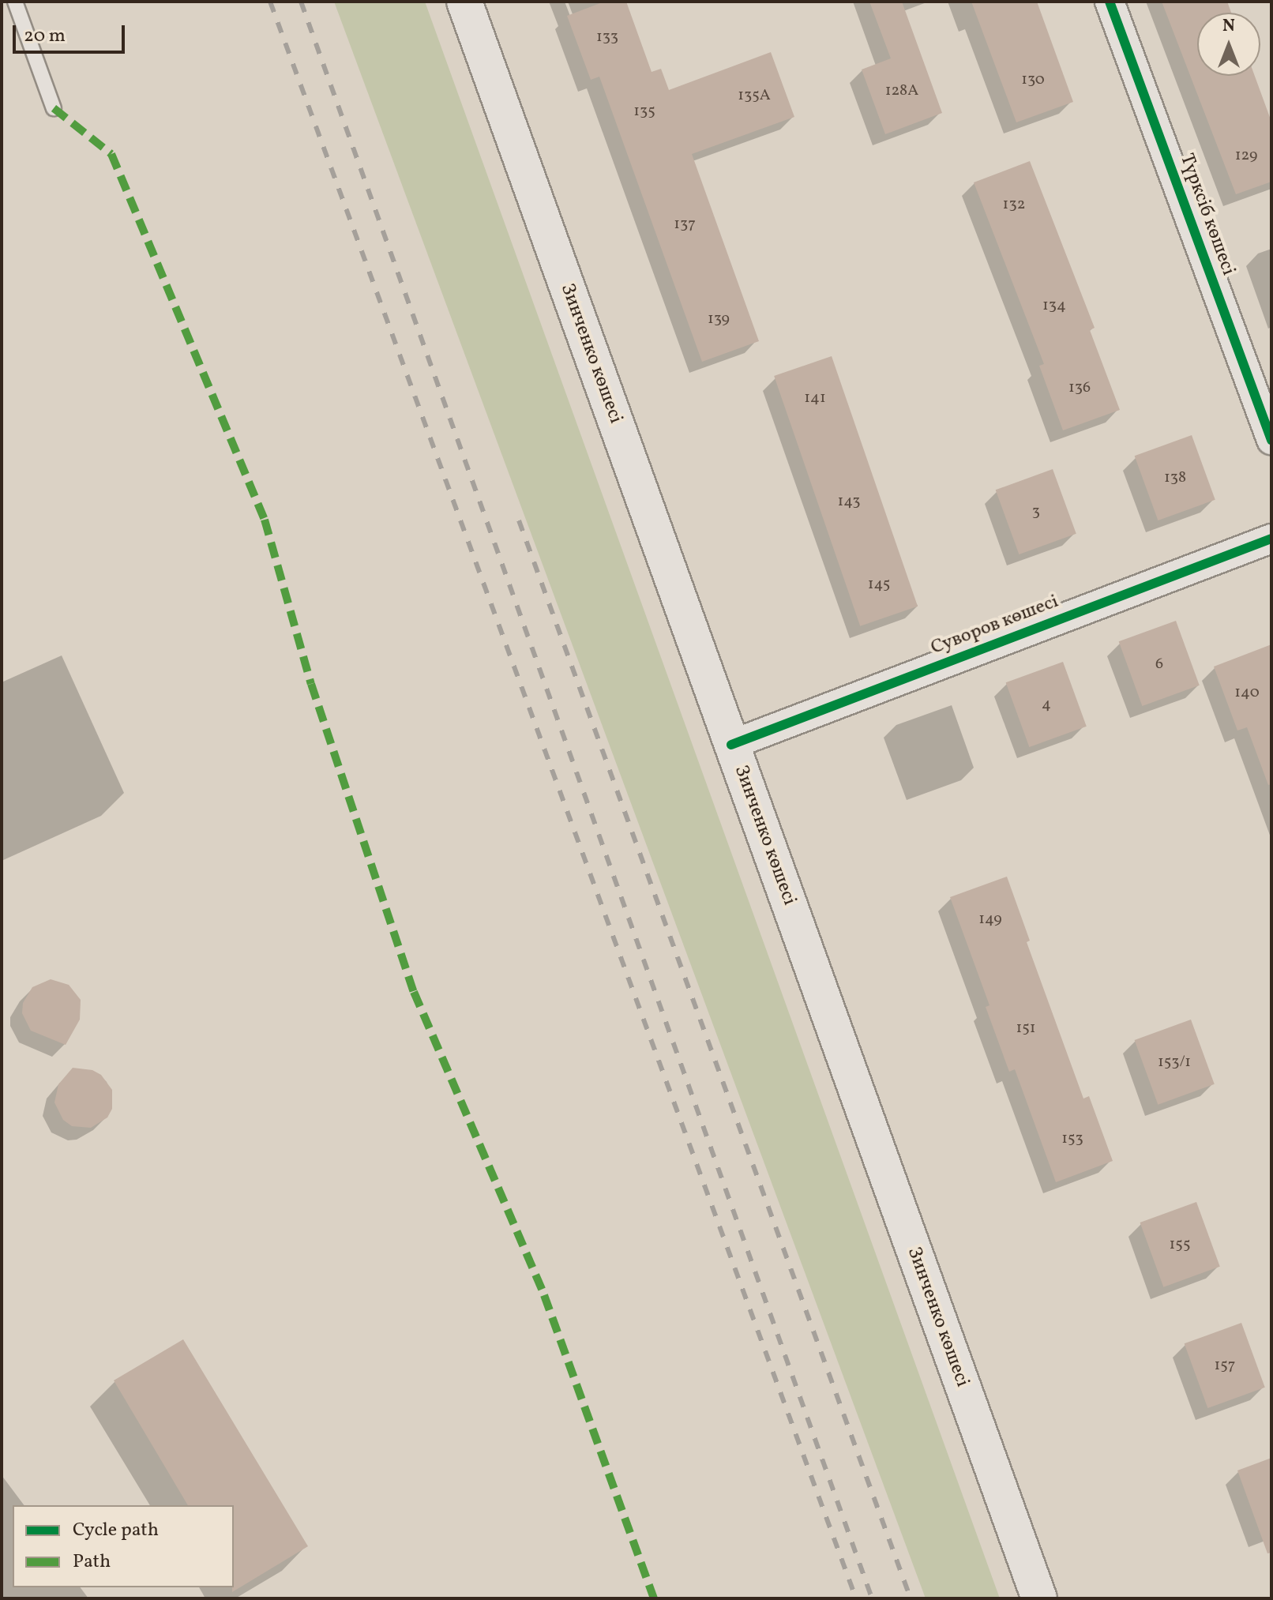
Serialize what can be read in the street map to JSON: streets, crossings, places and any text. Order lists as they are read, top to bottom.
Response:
{
  "streets": {
    "main road": ["Зинченко көшесі"],
    "street": ["Түрксіб көшесі", "Суворов көшесі"]
  },
  "crossings": [
    ["Зинченко көшесі", "Суворов көшесі"]
  ],
  "house_numbers": [
    "133",
    "130",
    "128А",
    "135А",
    "135",
    "129",
    "132",
    "137",
    "134",
    "139",
    "136",
    "141",
    "138",
    "143",
    "3",
    "145",
    "6",
    "140",
    "4",
    "149",
    "151",
    "153/1",
    "153",
    "155",
    "157"
  ],
  "legend": ["Cycle path", "Path"],
  "scale_bar": "20 m",
  "north": "top"
}
